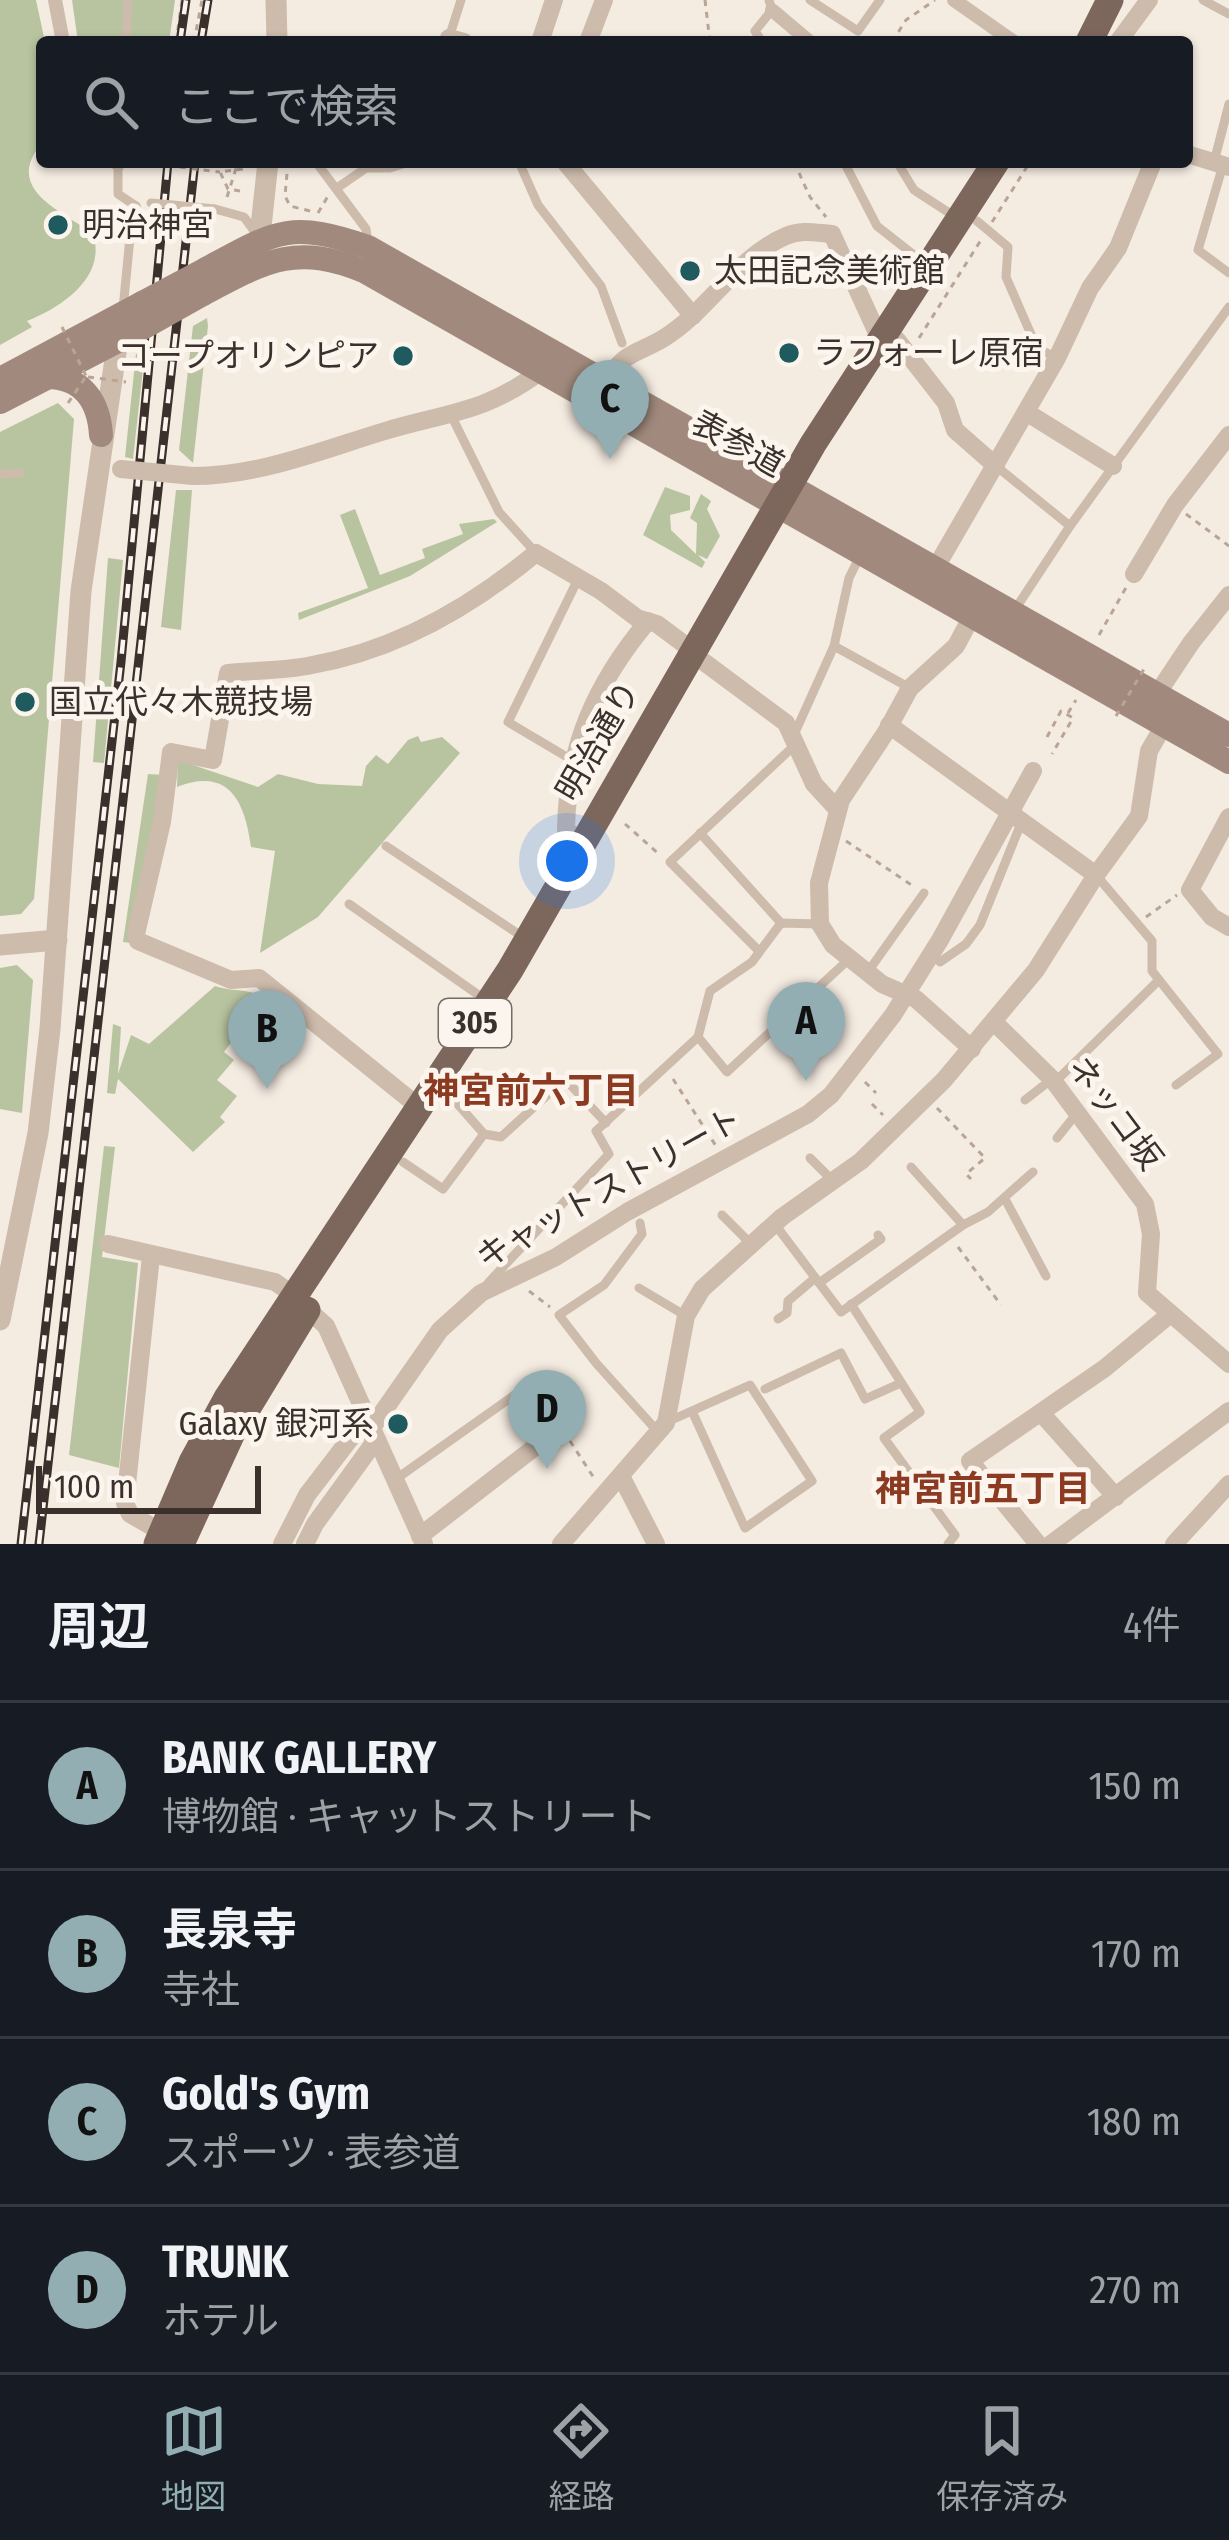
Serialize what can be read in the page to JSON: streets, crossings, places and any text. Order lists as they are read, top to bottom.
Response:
{
  "streets": {
    "main road": ["表参道", "明治通り", "305"],
    "street": ["ネッコ坂", "キャットストリート"]
  },
  "crossings": [
    ["表参道", "明治通り"]
  ],
  "districts": ["神宮前六丁目", "神宮前五丁目"],
  "places": [
    "明治神宮",
    "太田記念美術館",
    "ラフォーレ原宿",
    "コープオリンピア",
    "国立代々木競技場",
    "Galaxy 銀河系"
  ],
  "scale_bar": "100 m",
  "page": {
    "search": "ここで検索",
    "pins": [
      "C",
      "A",
      "B",
      "D"
    ],
    "scale": "100 m",
    "heading": ["周辺", "4件"],
    "list": [
      {
        "mark": "A",
        "name": "BANK GALLERY",
        "note": "博物館 · キャットストリート",
        "value": "150 m"
      },
      {
        "mark": "B",
        "name": "長泉寺",
        "note": "寺社",
        "value": "170 m"
      },
      {
        "mark": "C",
        "name": "Gold's Gym",
        "note": "スポーツ · 表参道",
        "value": "180 m"
      },
      {
        "mark": "D",
        "name": "TRUNK",
        "note": "ホテル",
        "value": "270 m"
      }
    ],
    "nav": ["地図", "経路", "保存済み"]
  }
}
